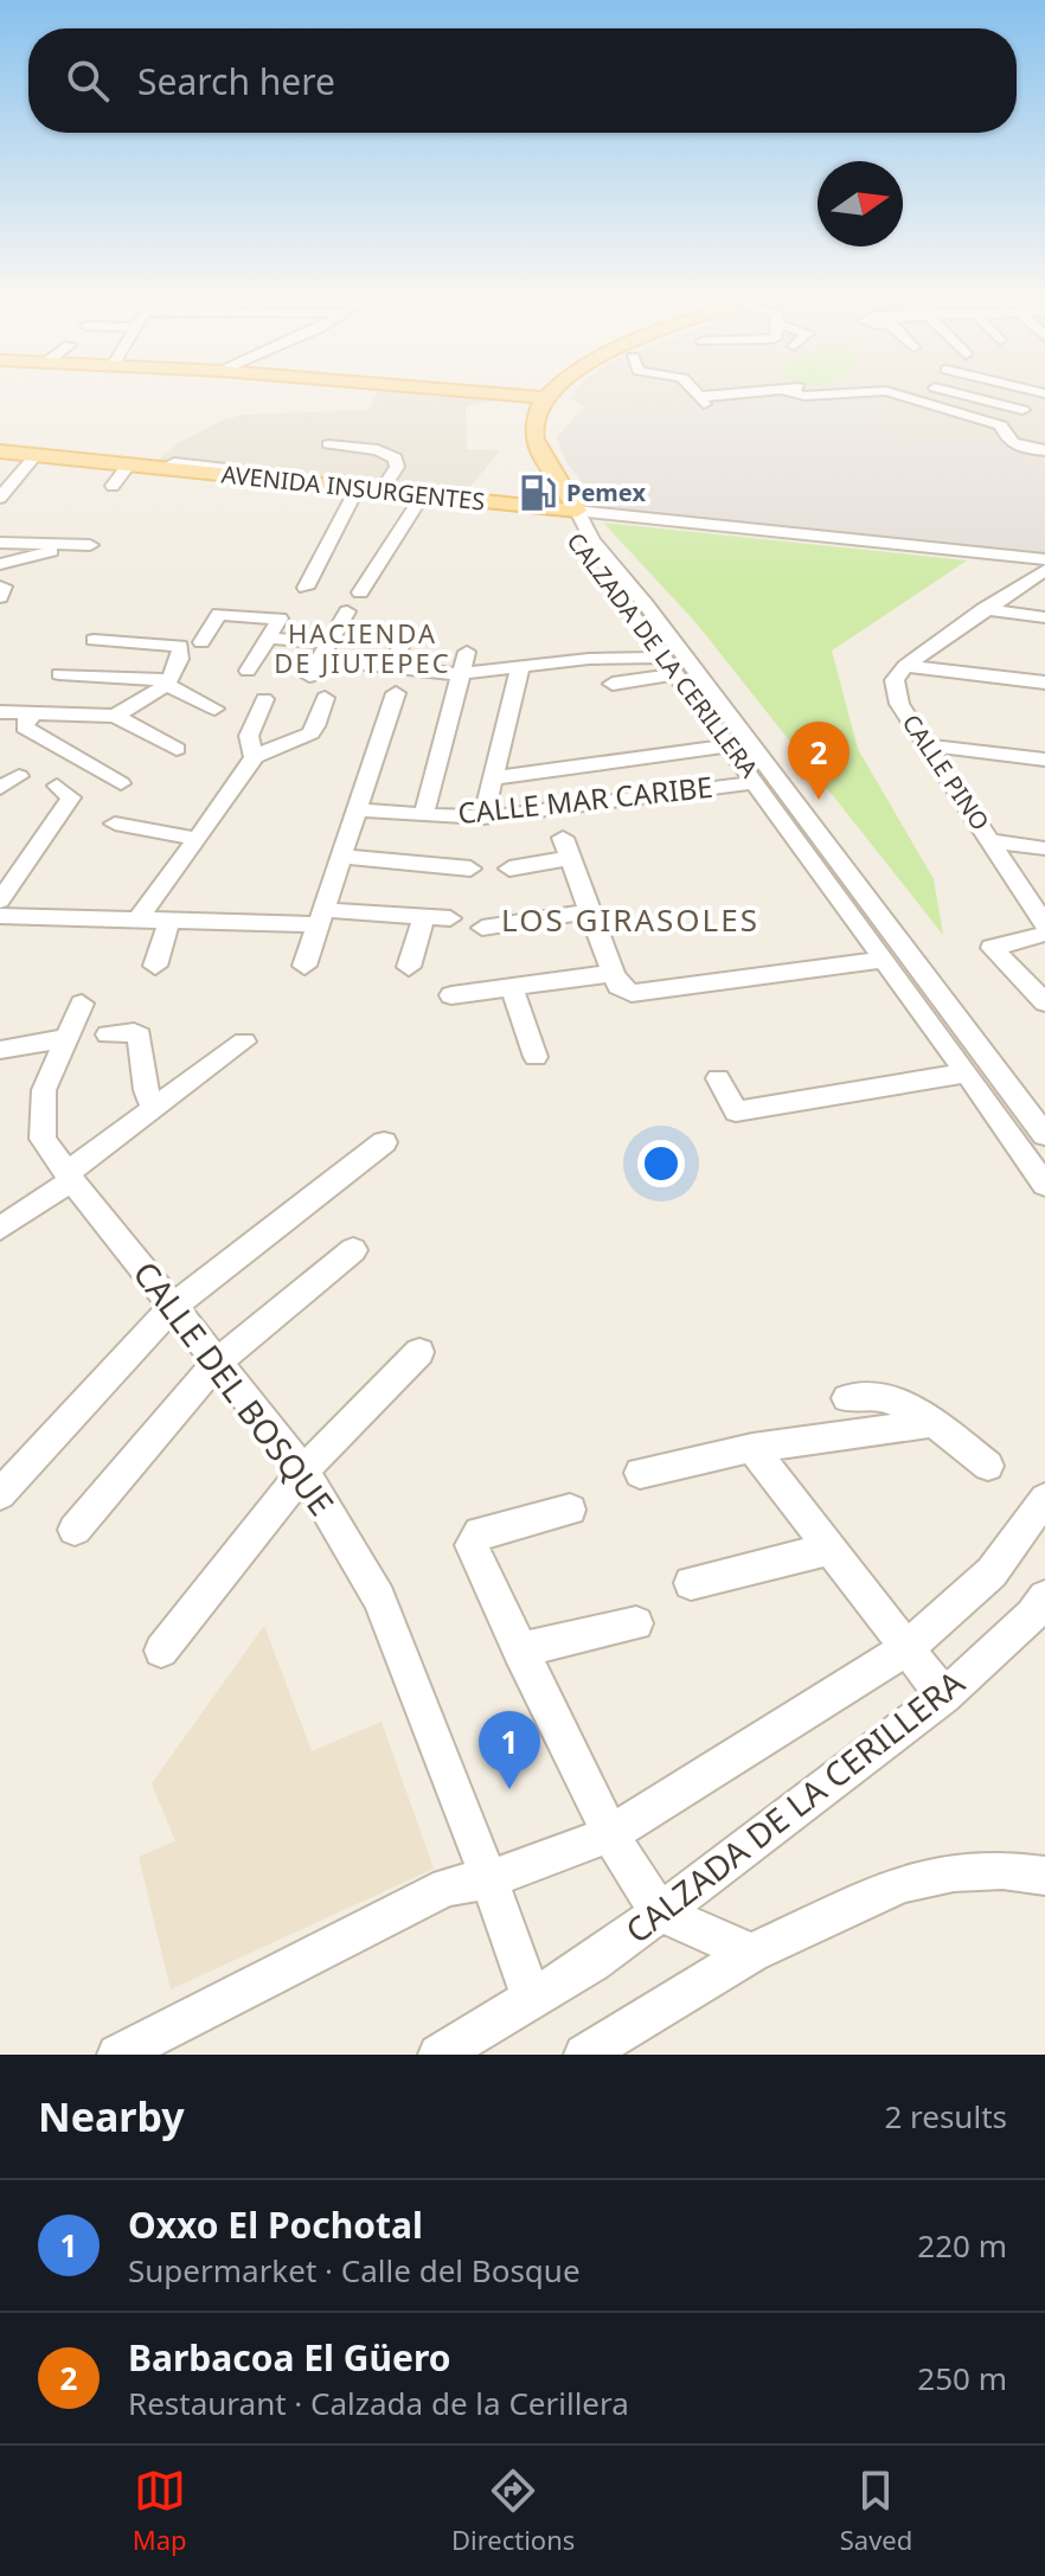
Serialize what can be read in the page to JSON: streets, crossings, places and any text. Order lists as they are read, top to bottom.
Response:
{
  "streets": {
    "main road": ["AVENIDA INSURGENTES", "CALZADA DE LA CERILLERA"],
    "street": ["CALLE PINO", "CALLE MAR CARIBE", "CALLE DEL BOSQUE"]
  },
  "crossings": [
    ["AVENIDA INSURGENTES", "CALZADA DE LA CERILLERA"],
    ["CALZADA DE LA CERILLERA", "CALLE MAR CARIBE"],
    ["CALZADA DE LA CERILLERA", "CALLE DEL BOSQUE"]
  ],
  "districts": ["HACIENDA DE JIUTEPEC", "LOS GIRASOLES"],
  "places": {
    "fuel station": ["Pemex"]
  },
  "north": "right",
  "page": {
    "search": "Search here",
    "pins": ["2", "1"],
    "heading": ["Nearby", "2 results"],
    "list": [
      {
        "mark": "1",
        "name": "Oxxo El Pochotal",
        "note": "Supermarket · Calle del Bosque",
        "value": "220 m"
      },
      {
        "mark": "2",
        "name": "Barbacoa El Güero",
        "note": "Restaurant · Calzada de la Cerillera",
        "value": "250 m"
      }
    ],
    "nav": ["Map", "Directions", "Saved"]
  }
}
